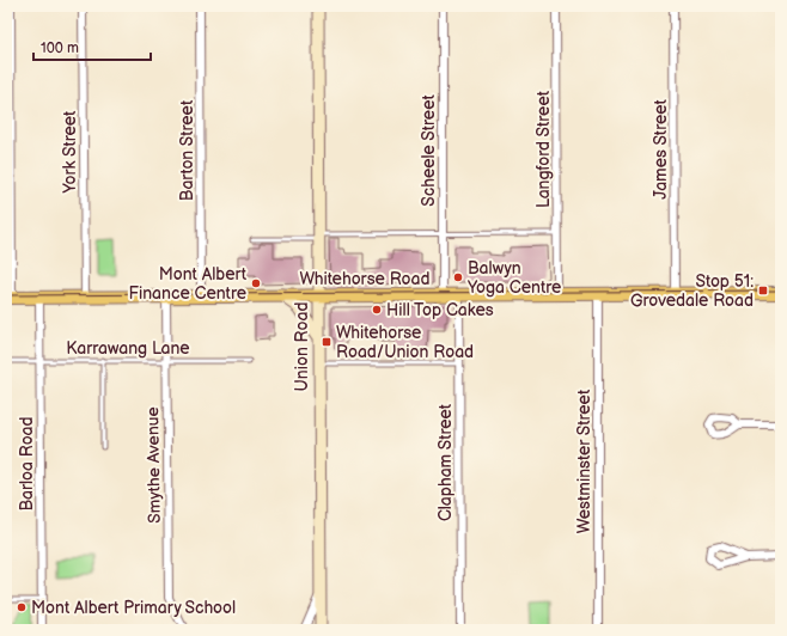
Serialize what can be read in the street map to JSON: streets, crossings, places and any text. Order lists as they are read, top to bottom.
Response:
{
  "streets": {
    "main road": ["Whitehorse Road", "Union Road"],
    "street": [
      "Langford Street",
      "James Street",
      "Barton Street",
      "Scheele Street",
      "York Street",
      "Westminster Street",
      "Clapham Street",
      "Barloa Road",
      "Smythe Avenue"
    ],
    "lane": ["Karrawang Lane"]
  },
  "crossings": [
    ["Langford Street", "Whitehorse Road"],
    ["James Street", "Whitehorse Road"],
    ["Barton Street", "Whitehorse Road"],
    ["Scheele Street", "Whitehorse Road"],
    ["York Street", "Whitehorse Road"],
    ["Whitehorse Road", "Union Road"],
    ["Whitehorse Road", "Westminster Street"],
    ["Whitehorse Road", "Clapham Street"],
    ["Whitehorse Road", "Barloa Road"],
    ["Whitehorse Road", "Smythe Avenue"],
    ["Karrawang Lane", "Barloa Road"],
    ["Karrawang Lane", "Smythe Avenue"]
  ],
  "places": {
    "other": [
      "Balwyn Yoga Centre",
      "Mont Albert Finance Centre",
      "Hill Top Cakes",
      "Mont Albert Primary School"
    ],
    "transit": ["Stop 51: Grovedale Road", "Whitehorse Road/Union Road"]
  },
  "scale_bar": "100 m"
}
